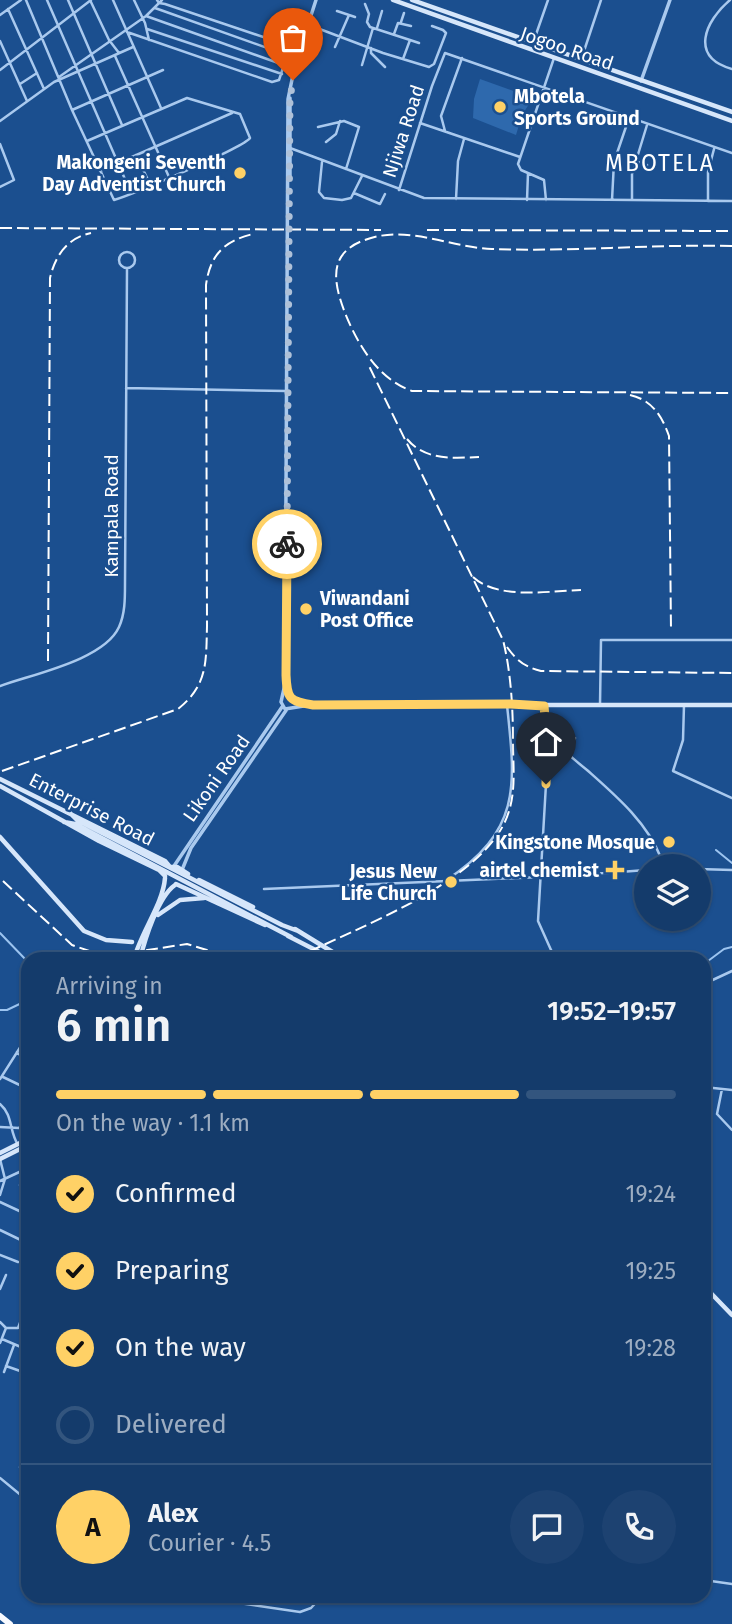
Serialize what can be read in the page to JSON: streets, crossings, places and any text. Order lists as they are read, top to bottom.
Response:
{
  "streets": {
    "main road": ["Jogoo Road", "Enterprise Road"],
    "street": ["Njiwa Road", "Kampala Road", "Likoni Road"]
  },
  "crossings": [
    ["Likoni Road", "Enterprise Road"]
  ],
  "districts": ["MBOTELA"],
  "places": {
    "other": [
      "Mbotela Sports Ground",
      "Makongeni Seventh Day Adventist Church",
      "Viwandani Post Office",
      "Kingstone Mosque",
      "Jesus New Life Church"
    ],
    "health": ["airtel chemist"]
  },
  "page": {
    "heading": ["6 min", "Arriving in", "19:52–19:57"],
    "panel": ["Alex", "Courier · 4.5"],
    "bar": "On the way · 1.1 km",
    "list": [
      ["Confirmed", "19:24"],
      ["Preparing", "19:25"],
      ["On the way", "19:28"],
      "Delivered"
    ],
    "round": "A"
  }
}
